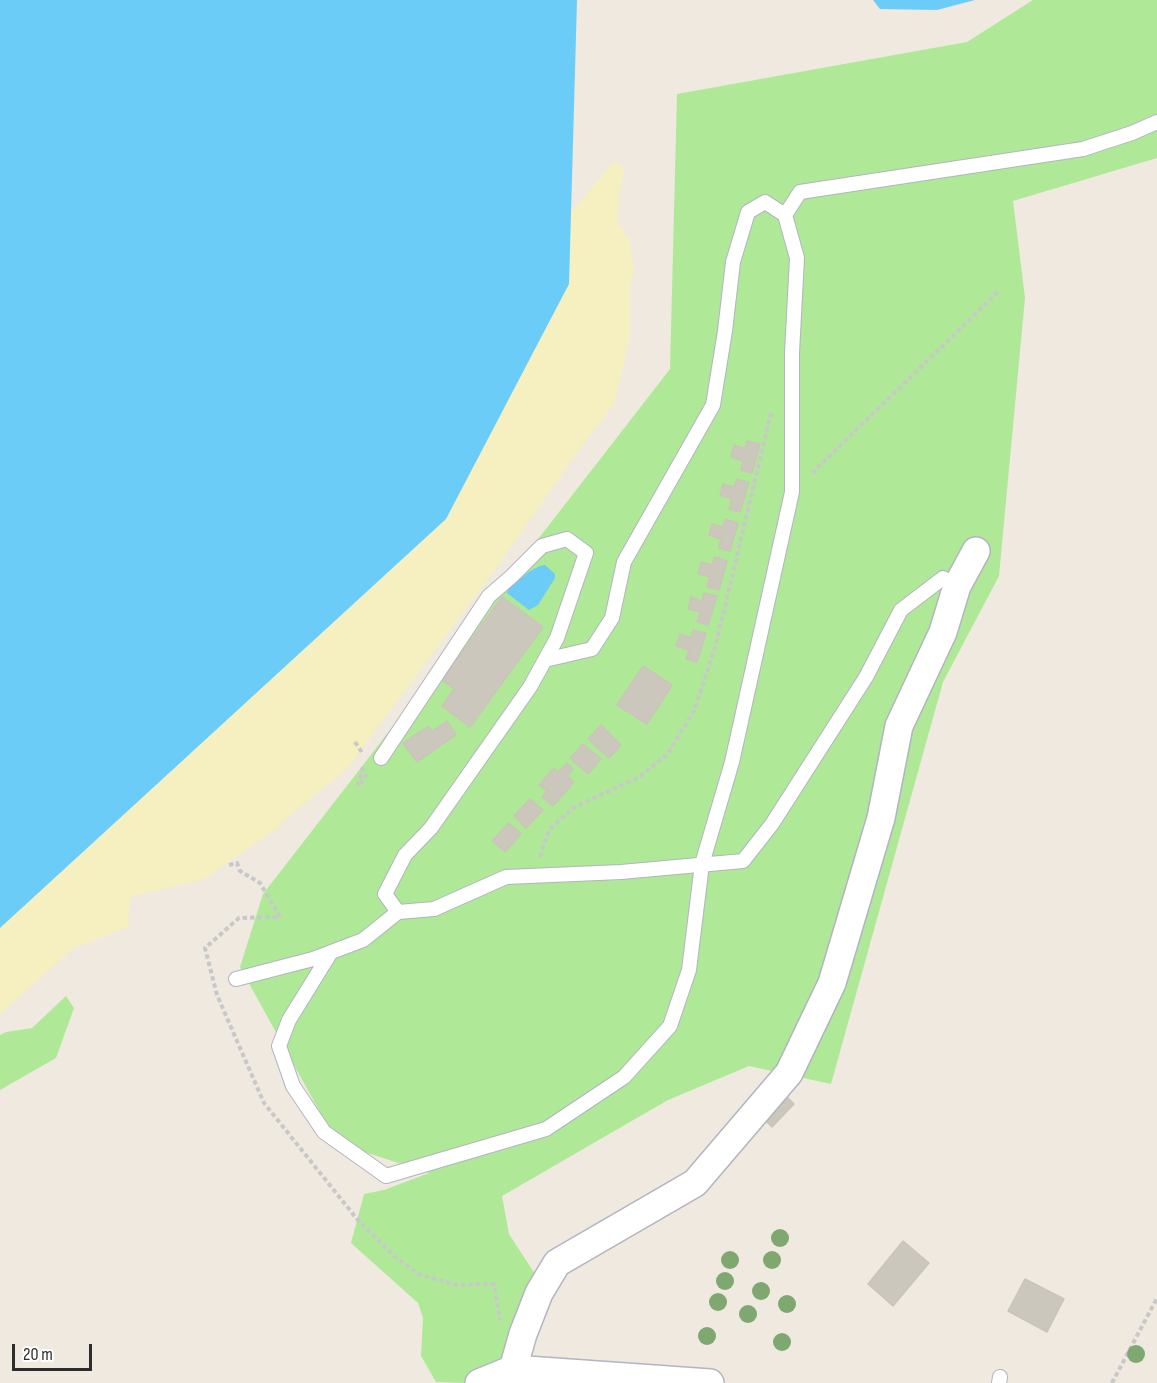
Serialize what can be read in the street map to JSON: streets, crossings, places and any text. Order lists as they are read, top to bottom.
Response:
{
  "scale_bar": "20 m"
}
